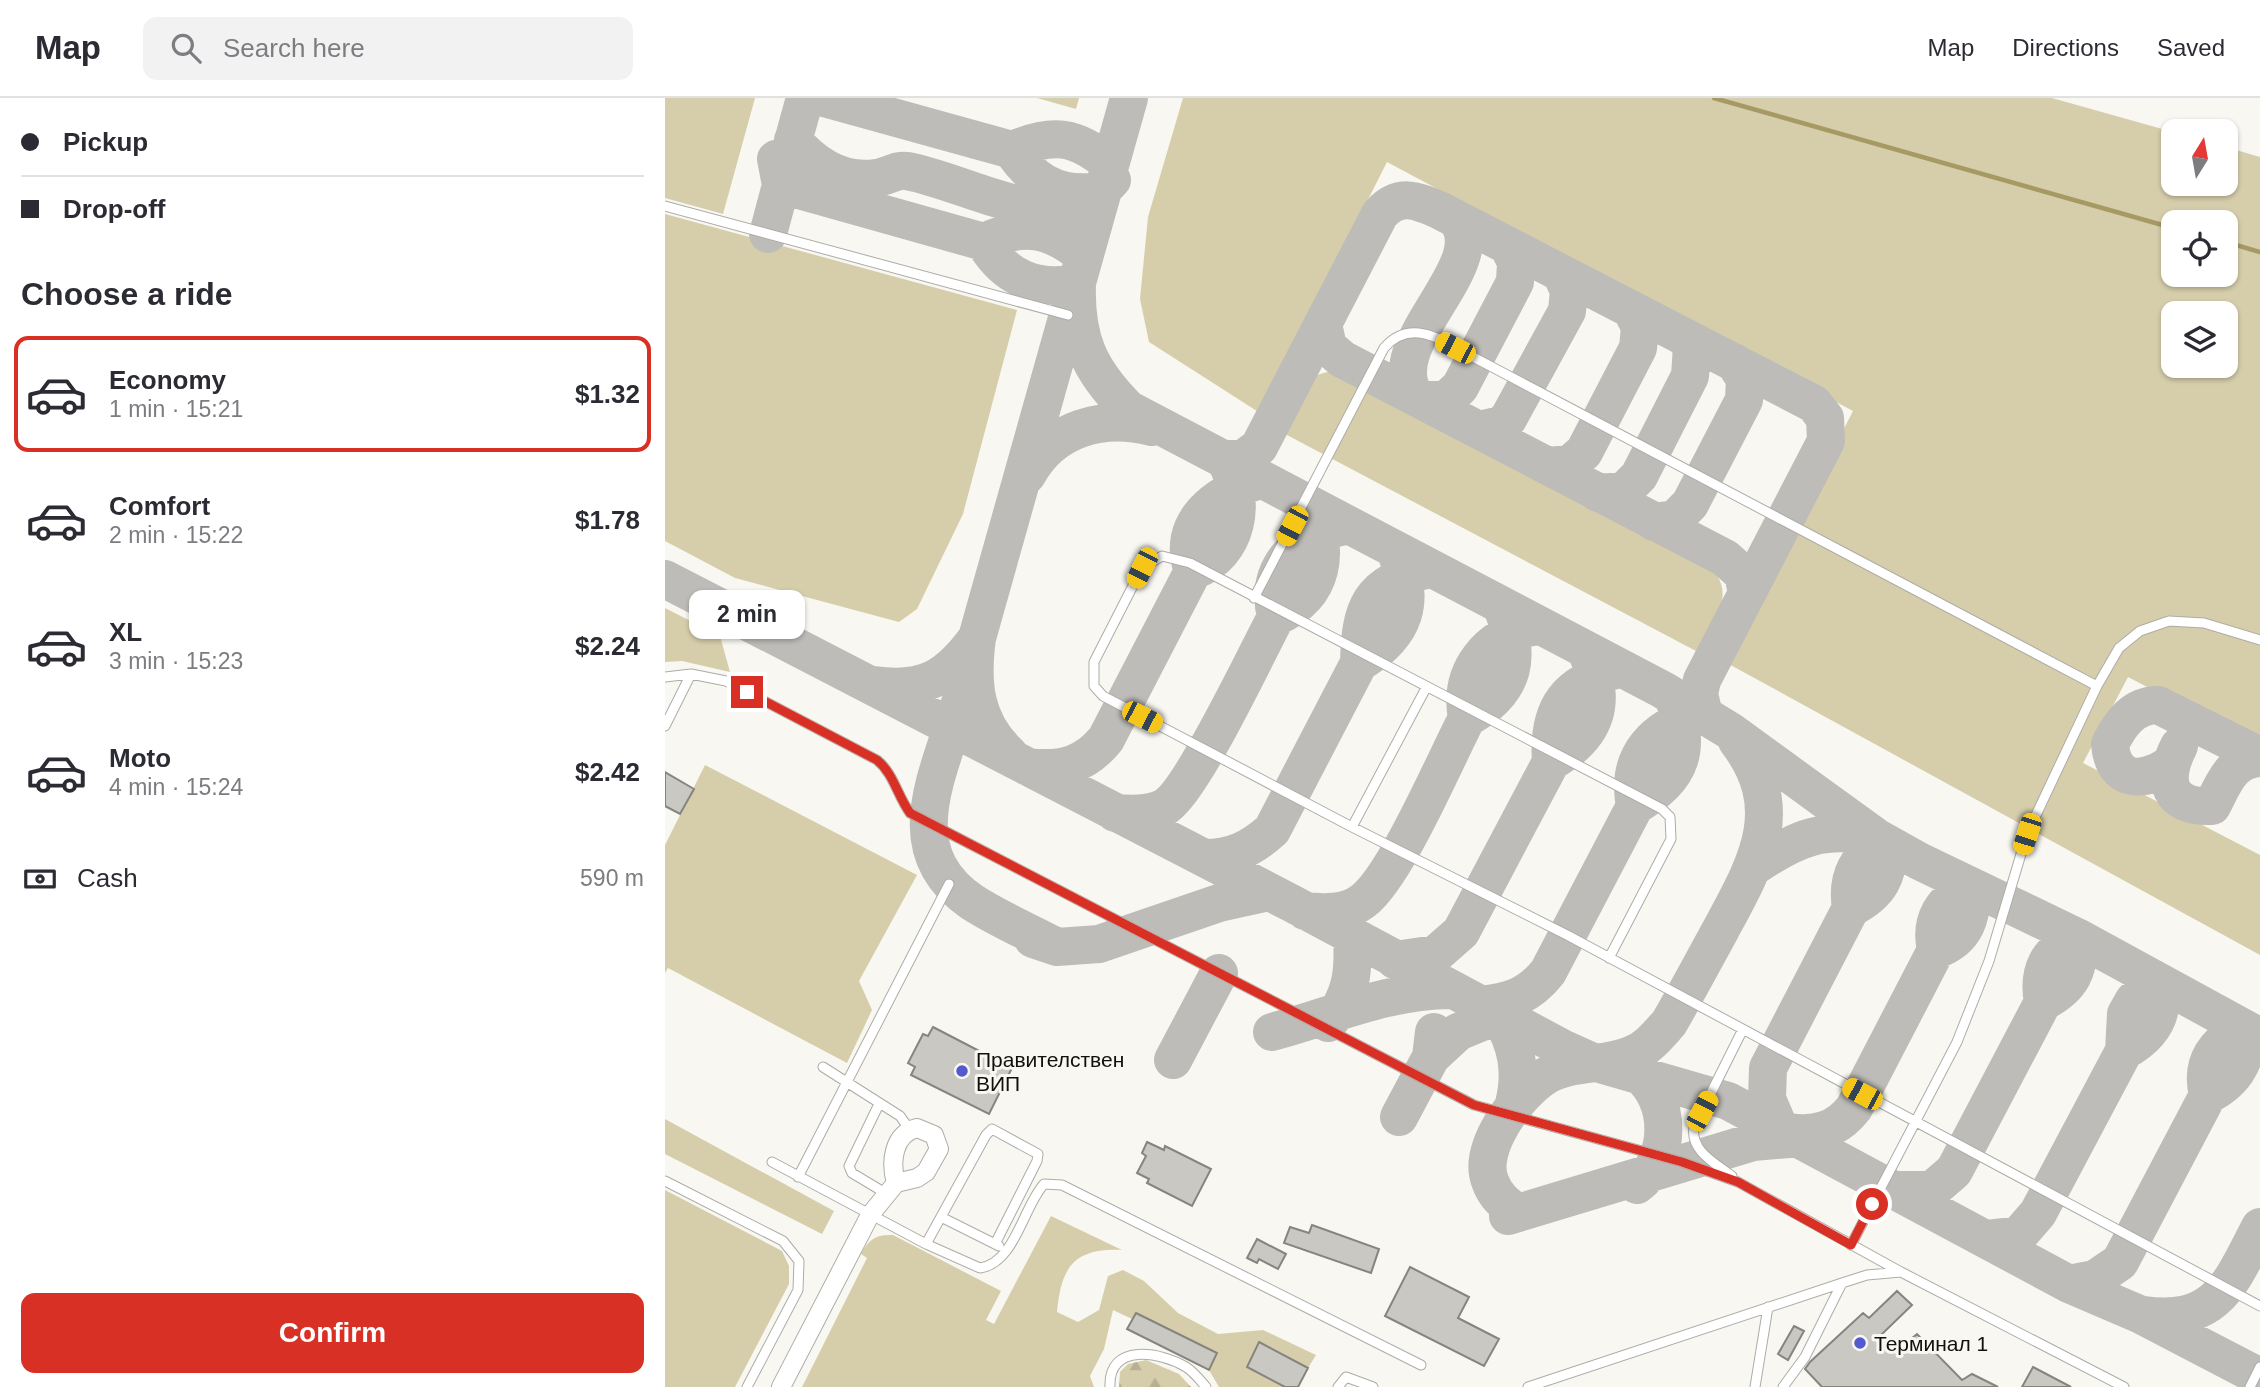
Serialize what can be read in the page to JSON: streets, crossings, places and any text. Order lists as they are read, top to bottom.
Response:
{
  "places": ["Правителствен ВИП", "Терминал 1"],
  "north": "top",
  "page": {
    "header": "Map",
    "search": "Search here",
    "nav": ["Map", "Directions", "Saved"],
    "banner": ["Pickup", "Drop-off"],
    "heading": "Choose a ride",
    "list": [
      {
        "name": "Economy",
        "note": "1 min · 15:21",
        "value": "$1.32"
      },
      {
        "name": "Comfort",
        "note": "2 min · 15:22",
        "value": "$1.78"
      },
      {
        "name": "XL",
        "note": "3 min · 15:23",
        "value": "$2.24"
      },
      {
        "name": "Moto",
        "note": "4 min · 15:24",
        "value": "$2.42"
      }
    ],
    "bubble": "2 min",
    "pay": ["Cash", "590 m"],
    "buttons": "Confirm"
  }
}
